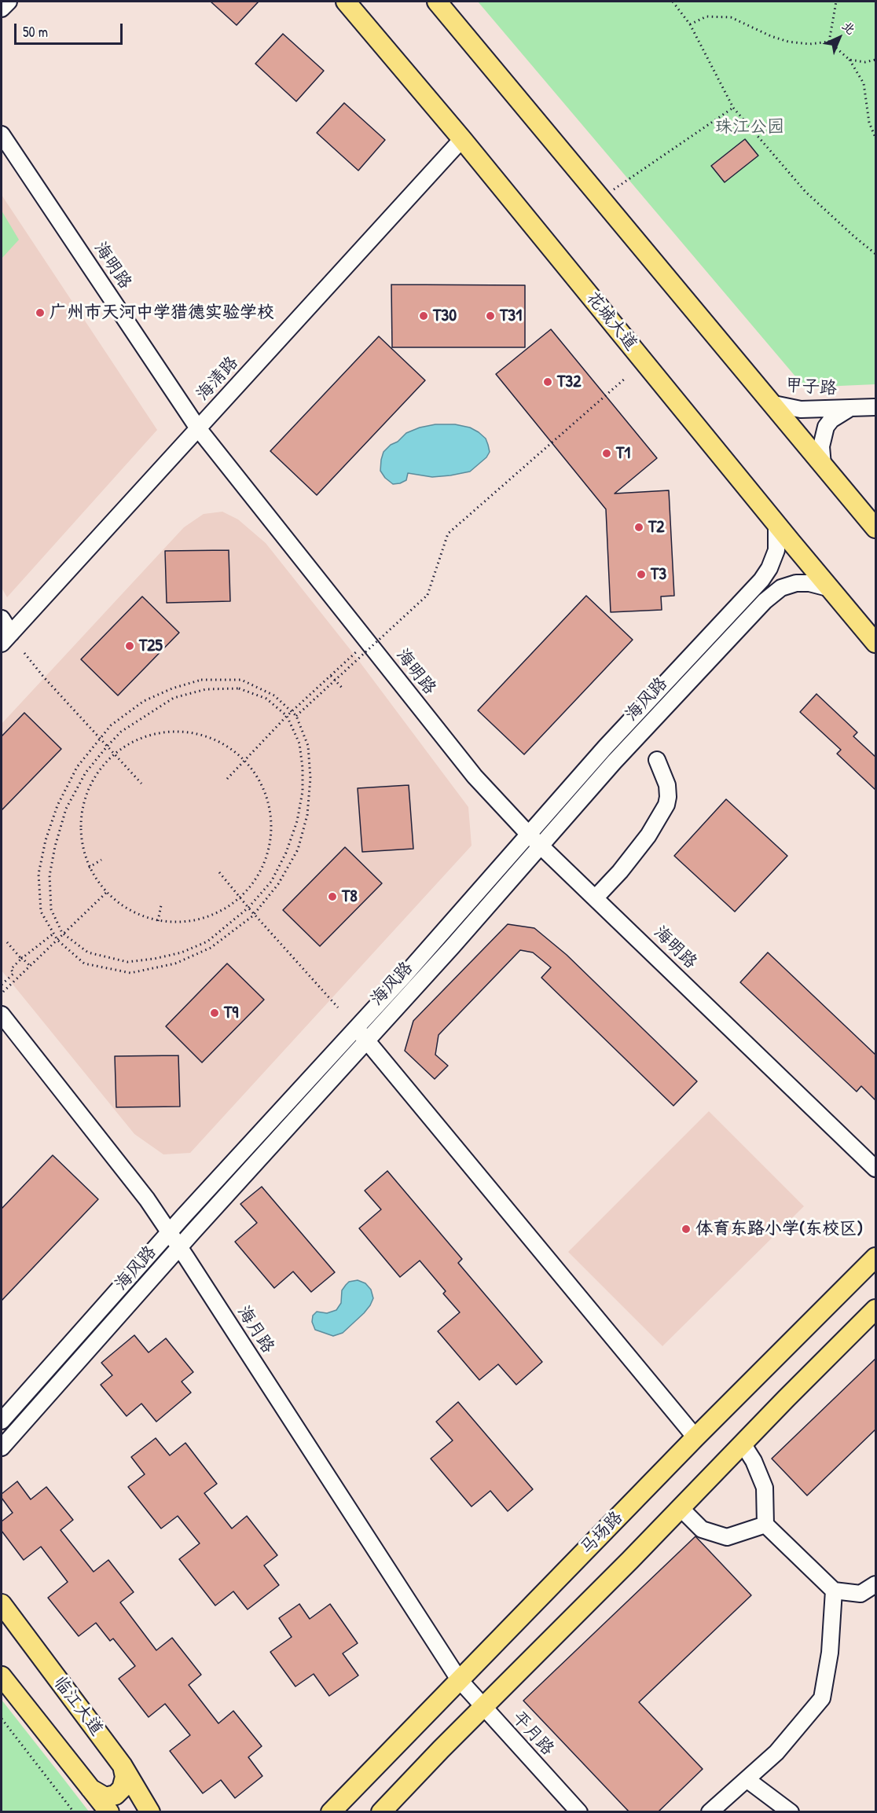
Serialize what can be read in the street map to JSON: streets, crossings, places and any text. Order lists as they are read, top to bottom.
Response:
{
  "streets": {
    "main road": ["花城大道", "马场路", "临江大道"],
    "street": [
      "海明路",
      "海清路",
      "甲子路",
      "海风路",
      "海月路",
      "平月路"
    ]
  },
  "crossings": [
    ["海明路", "海清路"],
    ["海明路", "海风路"],
    ["花城大道", "海清路"],
    ["花城大道", "海风路"],
    ["海风路", "海月路"],
    ["海月路", "马场路"],
    ["海月路", "平月路"],
    ["马场路", "平月路"]
  ],
  "parks": ["珠江公园"],
  "places": [
    "广州市天河中学猎德实验学校",
    "T30",
    "T31",
    "T32",
    "T1",
    "T2",
    "T3",
    "T25",
    "T8",
    "T9",
    "体育东路小学(东校区)"
  ],
  "scale_bar": "50 m",
  "north": "top right"
}
